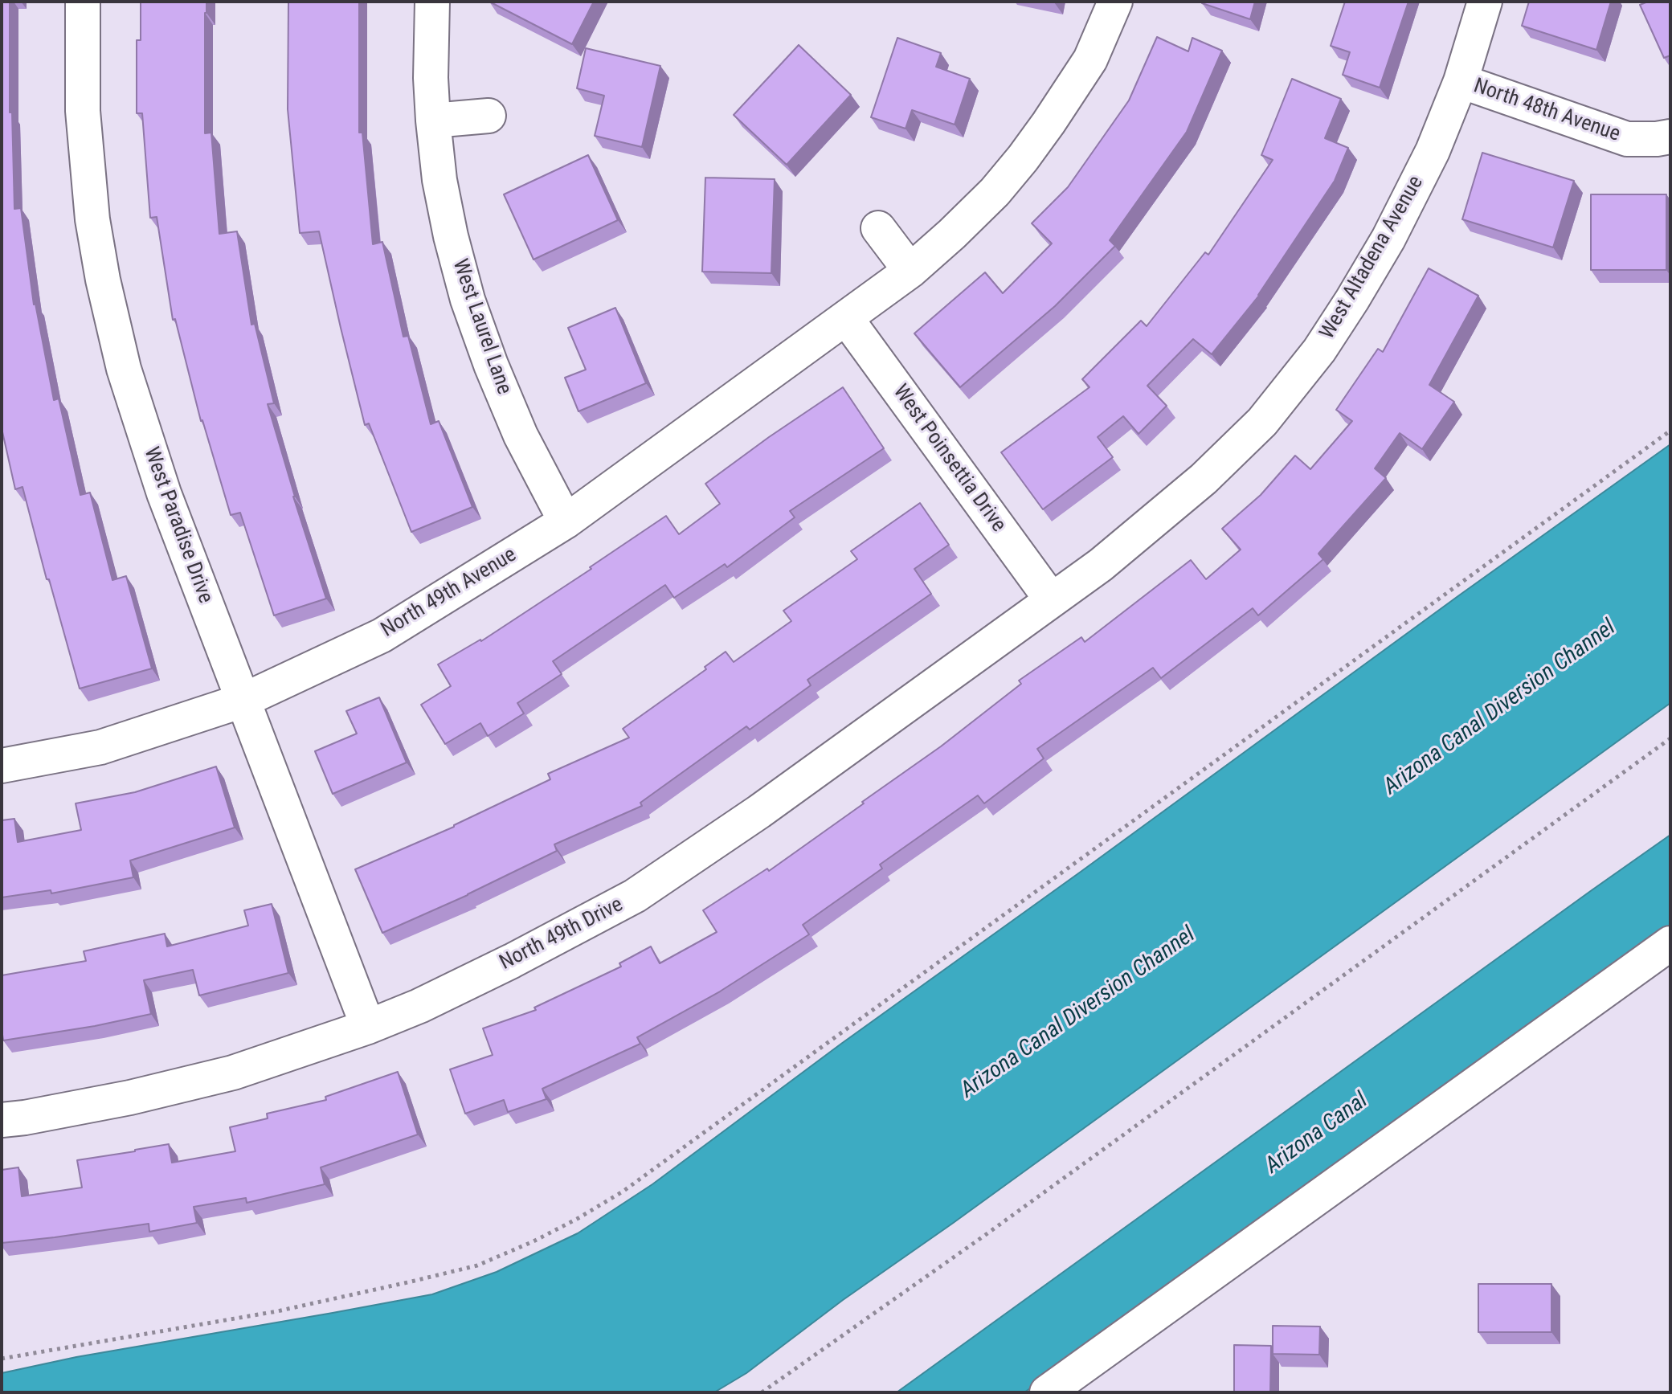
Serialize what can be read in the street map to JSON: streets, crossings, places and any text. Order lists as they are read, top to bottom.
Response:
{
  "streets": {
    "street": [
      "North 48th Avenue",
      "West Altadena Avenue",
      "West Laurel Lane",
      "West Poinsettia Drive",
      "West Paradise Drive",
      "North 49th Avenue",
      "North 49th Drive"
    ]
  },
  "crossings": [
    ["North 48th Avenue", "West Altadena Avenue"],
    ["West Altadena Avenue", "West Poinsettia Drive"],
    ["West Altadena Avenue", "North 49th Drive"],
    ["West Laurel Lane", "North 49th Avenue"],
    ["West Poinsettia Drive", "North 49th Avenue"],
    ["West Poinsettia Drive", "North 49th Drive"],
    ["West Paradise Drive", "North 49th Avenue"],
    ["West Paradise Drive", "North 49th Drive"]
  ],
  "water": ["Arizona Canal Diversion Channel", "Arizona Canal"]
}
